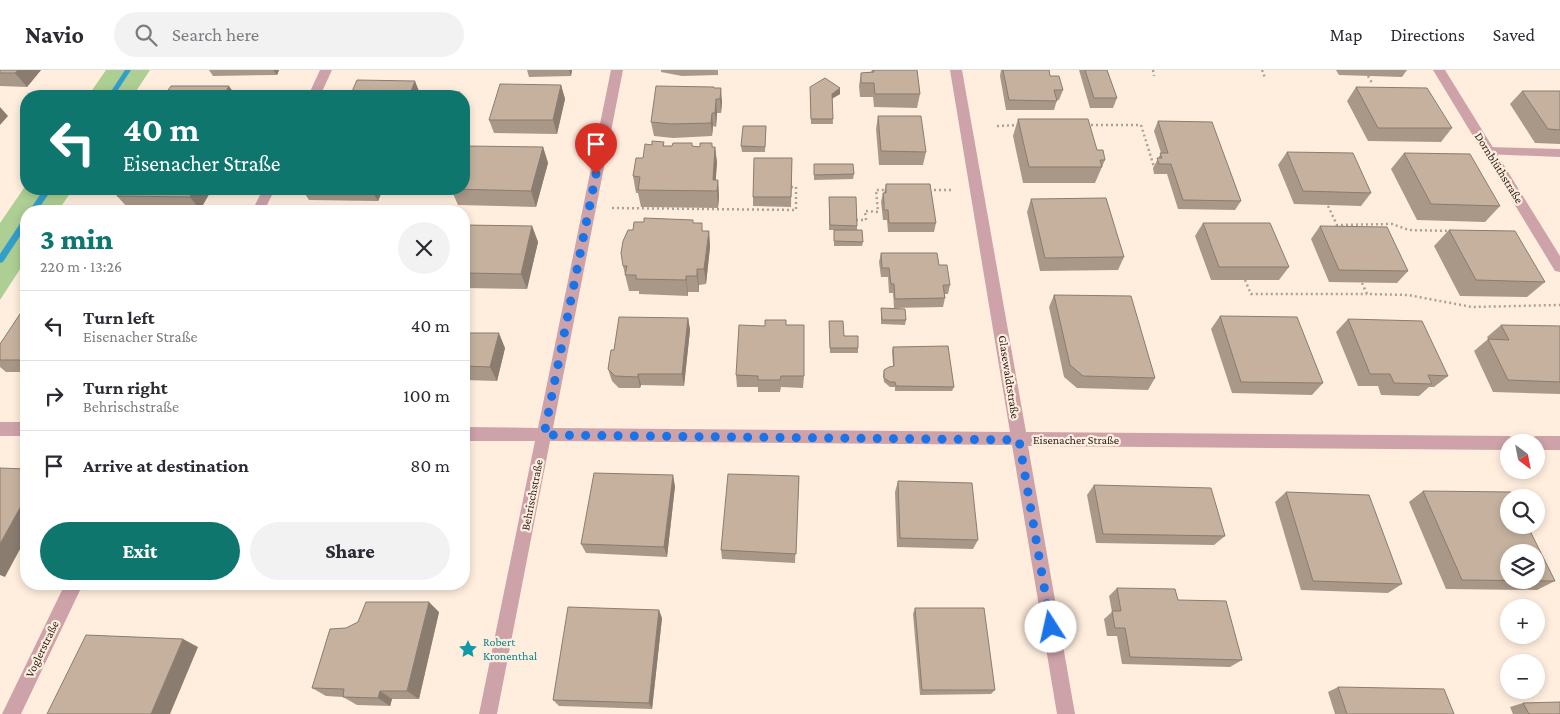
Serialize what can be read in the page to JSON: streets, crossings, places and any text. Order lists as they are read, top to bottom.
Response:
{
  "streets": {
    "street": [
      "Dornblüthstraße",
      "Glasewaldtstraße",
      "Eisenacher Straße",
      "Behrischstraße",
      "Voglerstraße"
    ]
  },
  "crossings": [
    ["Glasewaldtstraße", "Eisenacher Straße"],
    ["Eisenacher Straße", "Behrischstraße"]
  ],
  "places": {
    "place": ["Robert Kronenthal"]
  },
  "north": "bottom right",
  "page": {
    "header": "Navio",
    "search": "Search here",
    "nav": ["Map", "Directions", "Saved"],
    "turn": ["40 m", "Eisenacher Straße"],
    "heading": ["3 min", "220 m · 13:26"],
    "list": [
      {
        "name": "Turn left",
        "note": "Eisenacher Straße",
        "value": "40 m"
      },
      {
        "name": "Turn right",
        "note": "Behrischstraße",
        "value": "100 m"
      },
      {
        "name": "Arrive at destination",
        "value": "80 m"
      }
    ],
    "map_buttons": ["+", "−"],
    "buttons": ["Exit", "Share"]
  }
}
